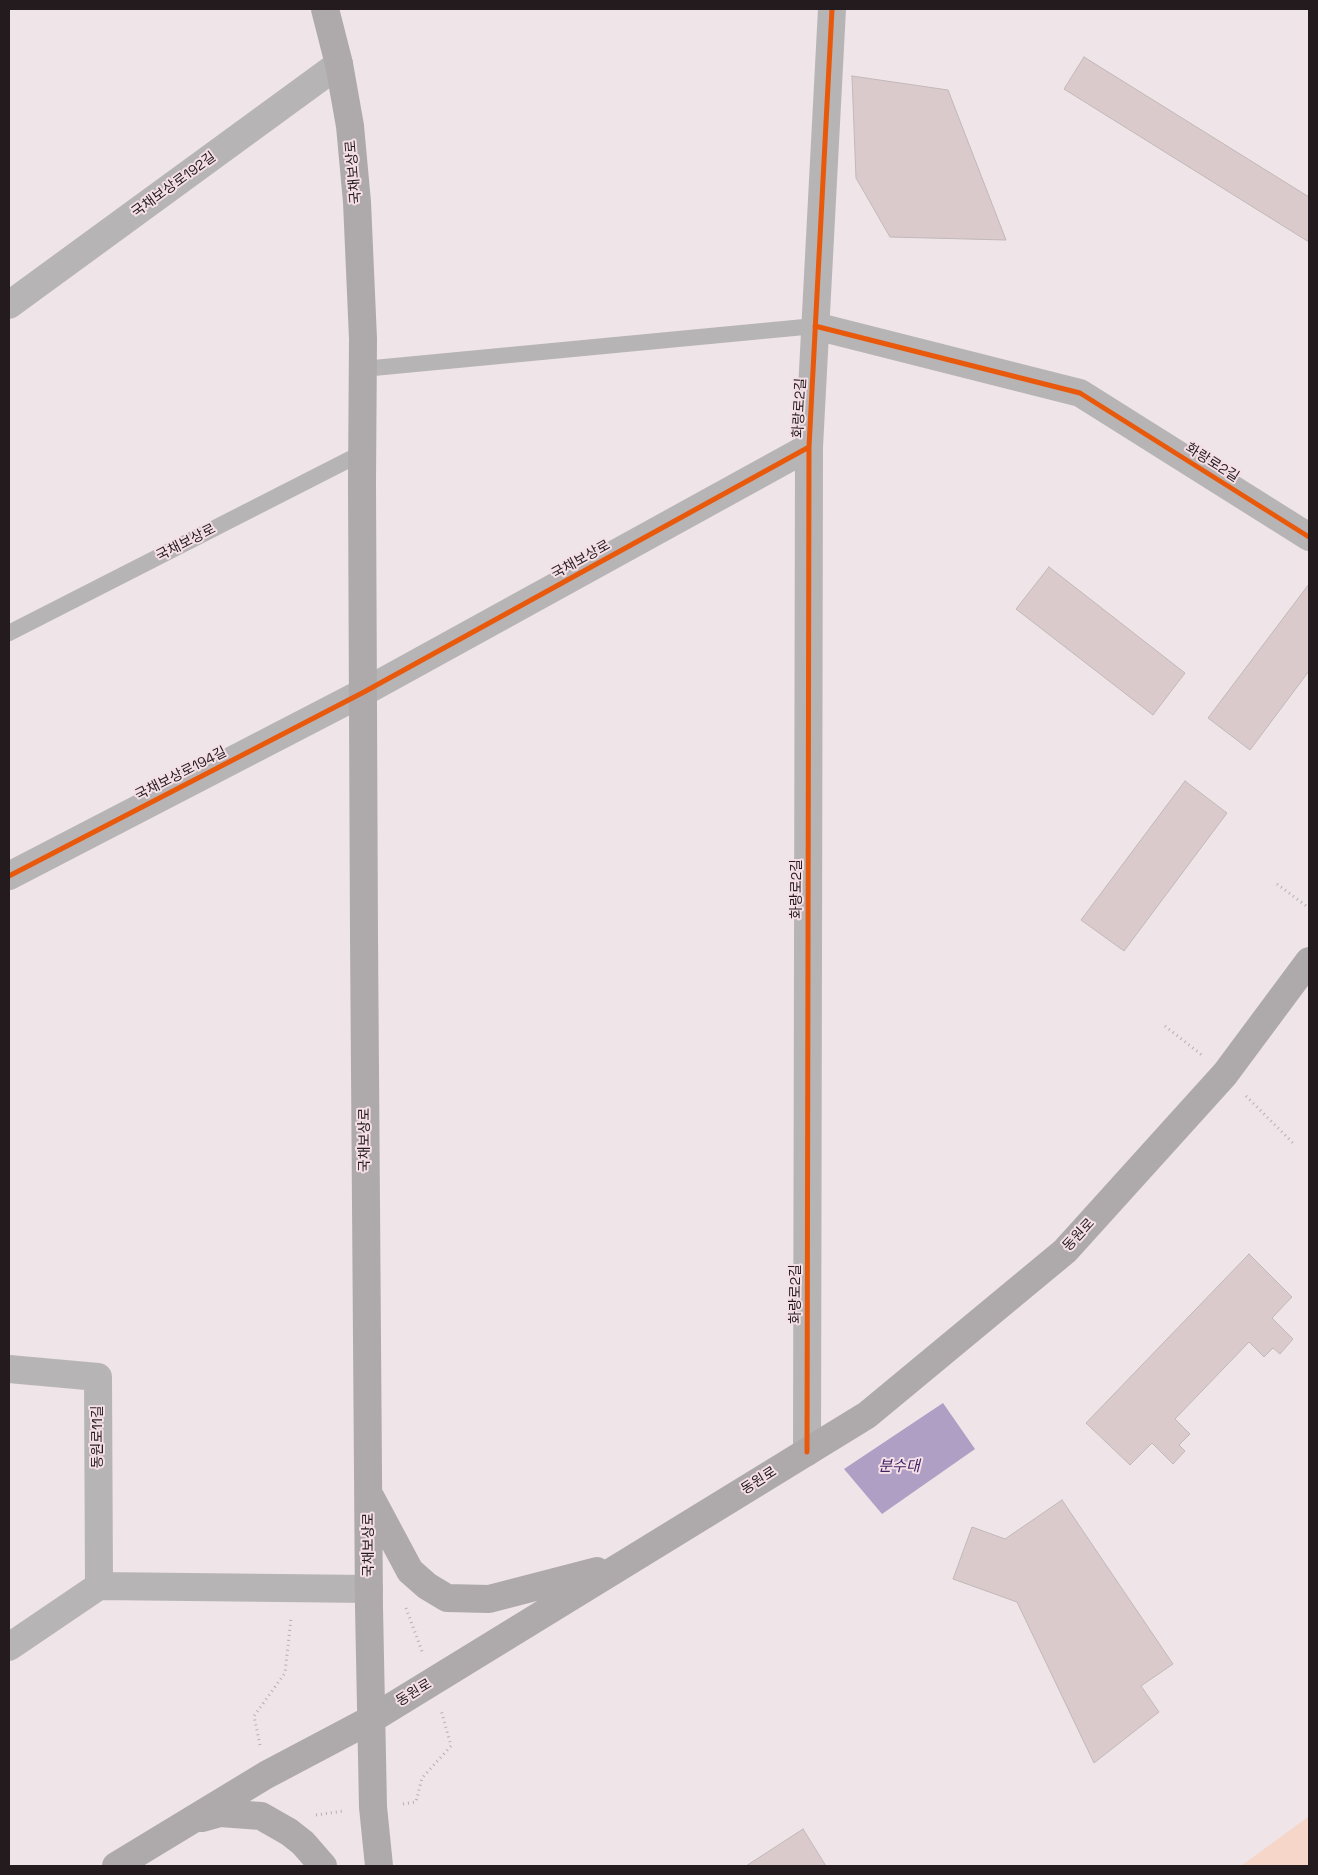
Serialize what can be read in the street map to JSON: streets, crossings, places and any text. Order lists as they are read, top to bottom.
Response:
{
  "streets": {
    "main road": ["국채보상로", "동원로"],
    "street": [
      "국채보상로192길",
      "화랑로2길",
      "국채보상로194길",
      "동원로11길"
    ]
  },
  "crossings": [
    ["국채보상로", "국채보상로192길"],
    ["국채보상로", "화랑로2길"],
    ["국채보상로", "국채보상로194길"],
    ["국채보상로", "동원로"],
    ["국채보상로", "동원로11길"],
    ["화랑로2길", "동원로"]
  ],
  "water": ["분수대"]
}
